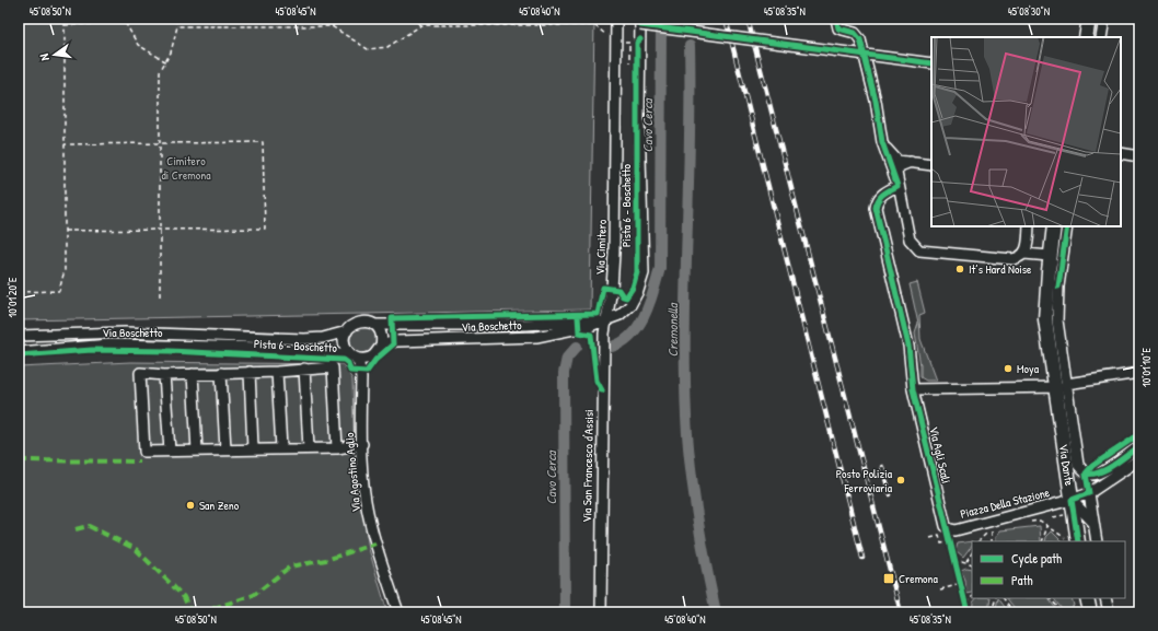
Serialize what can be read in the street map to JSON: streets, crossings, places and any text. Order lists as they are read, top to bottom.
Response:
{
  "streets": {
    "main road": ["Via Dante"],
    "street": [
      "Via Cimitero",
      "Via Boschetto",
      "Via Agli Scali",
      "Via San Francesco d'Assisi",
      "Via Agostino Aglio",
      "Piazza Della Stazione"
    ],
    "cycle path": ["Pista 6 - Boschetto"]
  },
  "crossings": [
    ["Via Cimitero", "Via Boschetto"],
    ["Via Cimitero", "Via San Francesco d'Assisi"],
    ["Via Boschetto", "Via San Francesco d'Assisi"],
    ["Via Boschetto", "Via Agostino Aglio"],
    ["Via Agli Scali", "Piazza Della Stazione"],
    ["Via Dante", "Piazza Della Stazione"]
  ],
  "water": ["Cavo Cerca", "Cremonella"],
  "parks": ["Cimitero di Cremona"],
  "places": {
    "other": [
      "It’s Hard Noise",
      "Moya",
      "Posto Polizia Ferroviaria",
      "San Zeno"
    ],
    "transit": ["Cremona"]
  },
  "legend": ["Cycle path", "Path"],
  "north": "left",
  "coordinates": [
    "45°08'50\"N",
    "45°08'45\"N",
    "45°08'40\"N",
    "45°08'35\"N",
    "45°08'30\"N",
    "10°01'20\"E",
    "10°01'10\"E"
  ]
}
